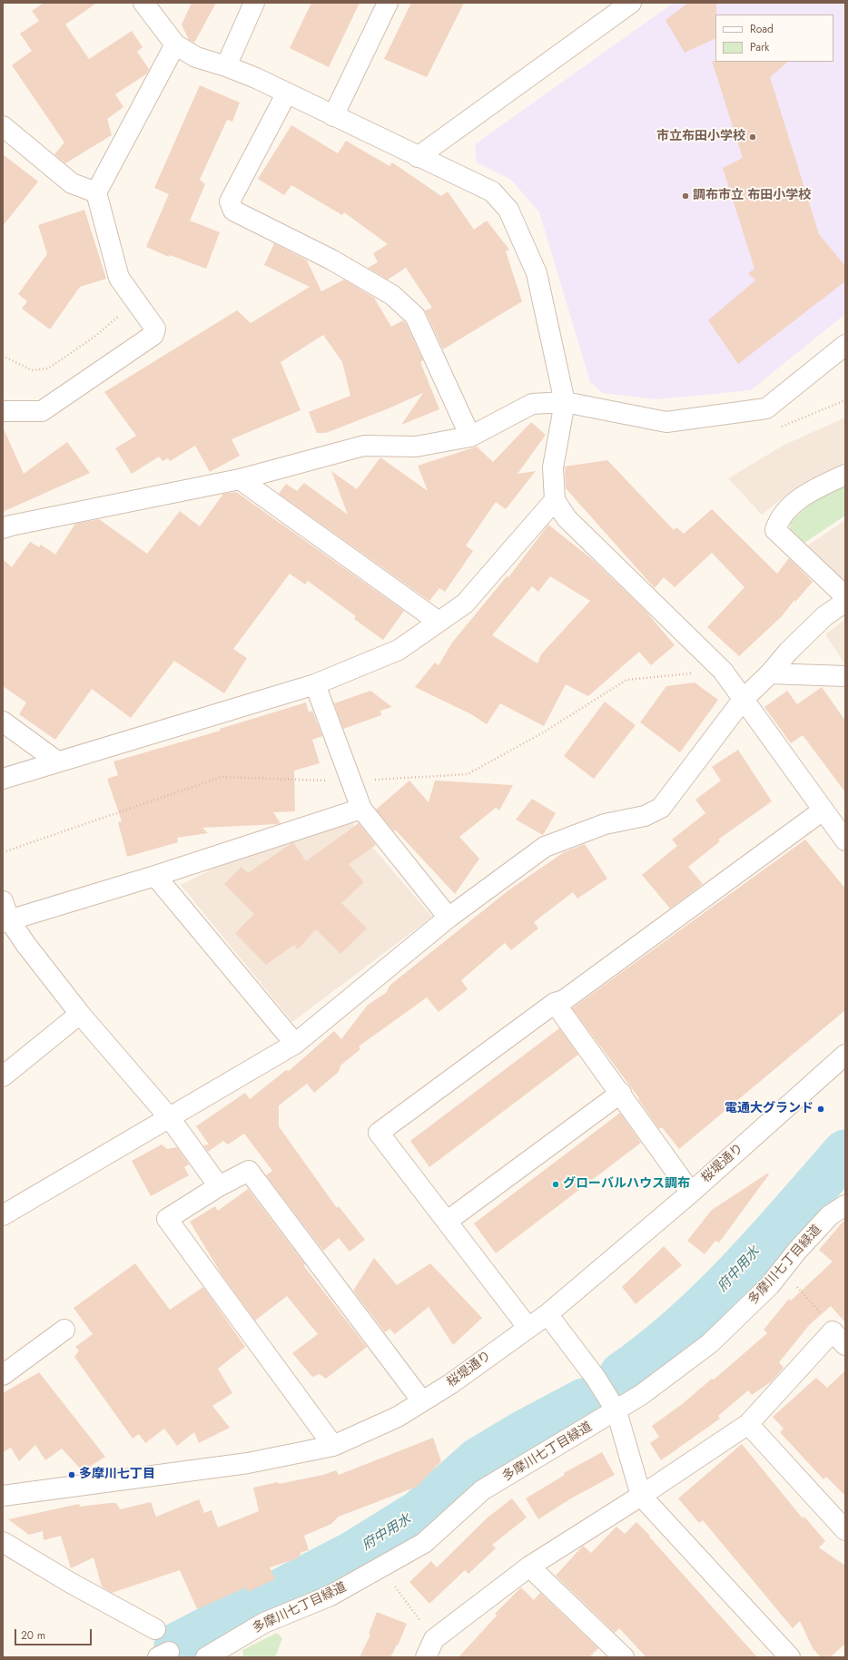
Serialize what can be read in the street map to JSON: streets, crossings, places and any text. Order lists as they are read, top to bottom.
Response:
{
  "streets": {
    "street": ["桜堤通り", "多摩川七丁目緑道"]
  },
  "water": ["府中用水"],
  "places": [
    "市立布田小学校",
    "調布市立 布田小学校",
    "電通大グランド",
    "グローバルハウス調布",
    "多摩川七丁目"
  ],
  "legend": ["Road", "Park"],
  "scale_bar": "20 m"
}
